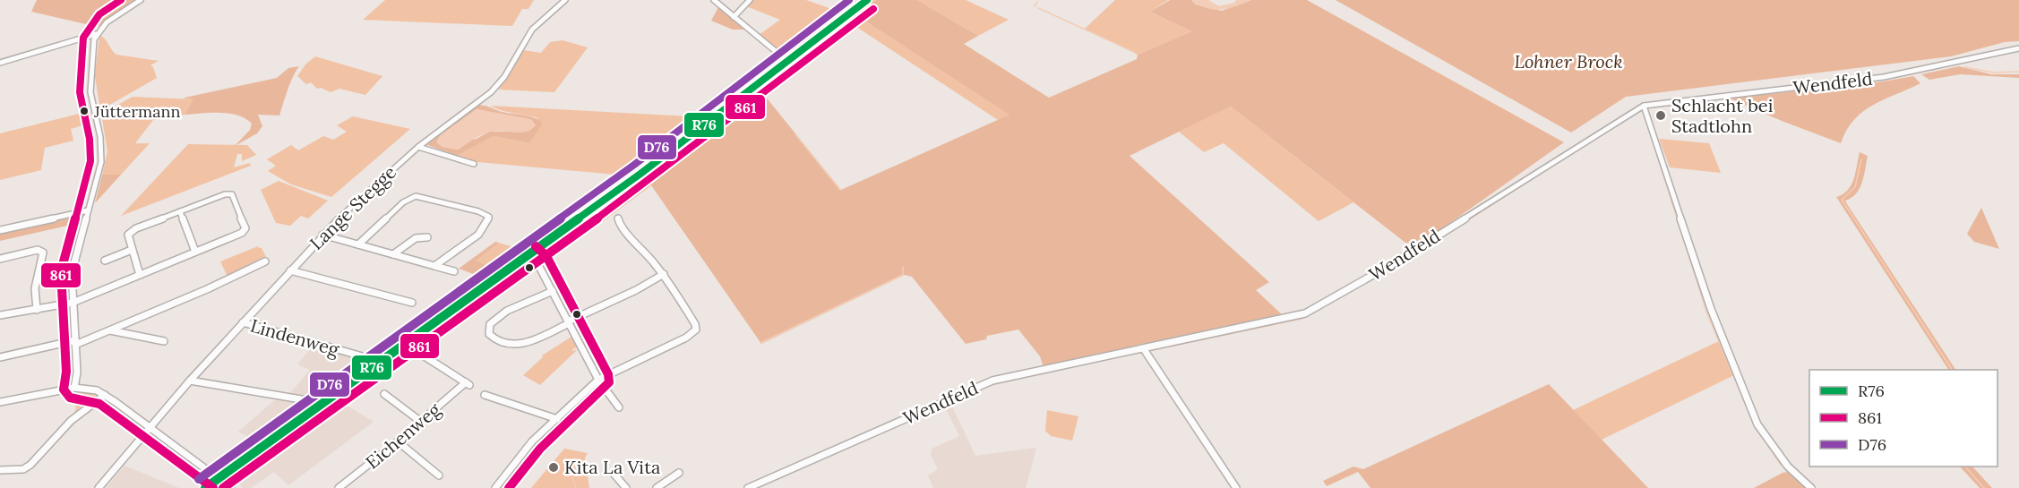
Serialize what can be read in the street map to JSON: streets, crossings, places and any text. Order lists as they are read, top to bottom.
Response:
{
  "streets": {
    "street": [
      "Wendfeld",
      "Lange Stegge",
      "Lindenweg",
      "Eichenweg"
    ]
  },
  "crossings": [
    ["Lange Stegge", "Lindenweg"]
  ],
  "parks": ["Lohner Brock"],
  "places": ["Jüttermann", "Schlacht bei Stadtlohn", "Kita La Vita"],
  "lines": ["transit line R76", "transit line 861", "transit line D76"],
  "legend": ["R76", "861", "D76"]
}
